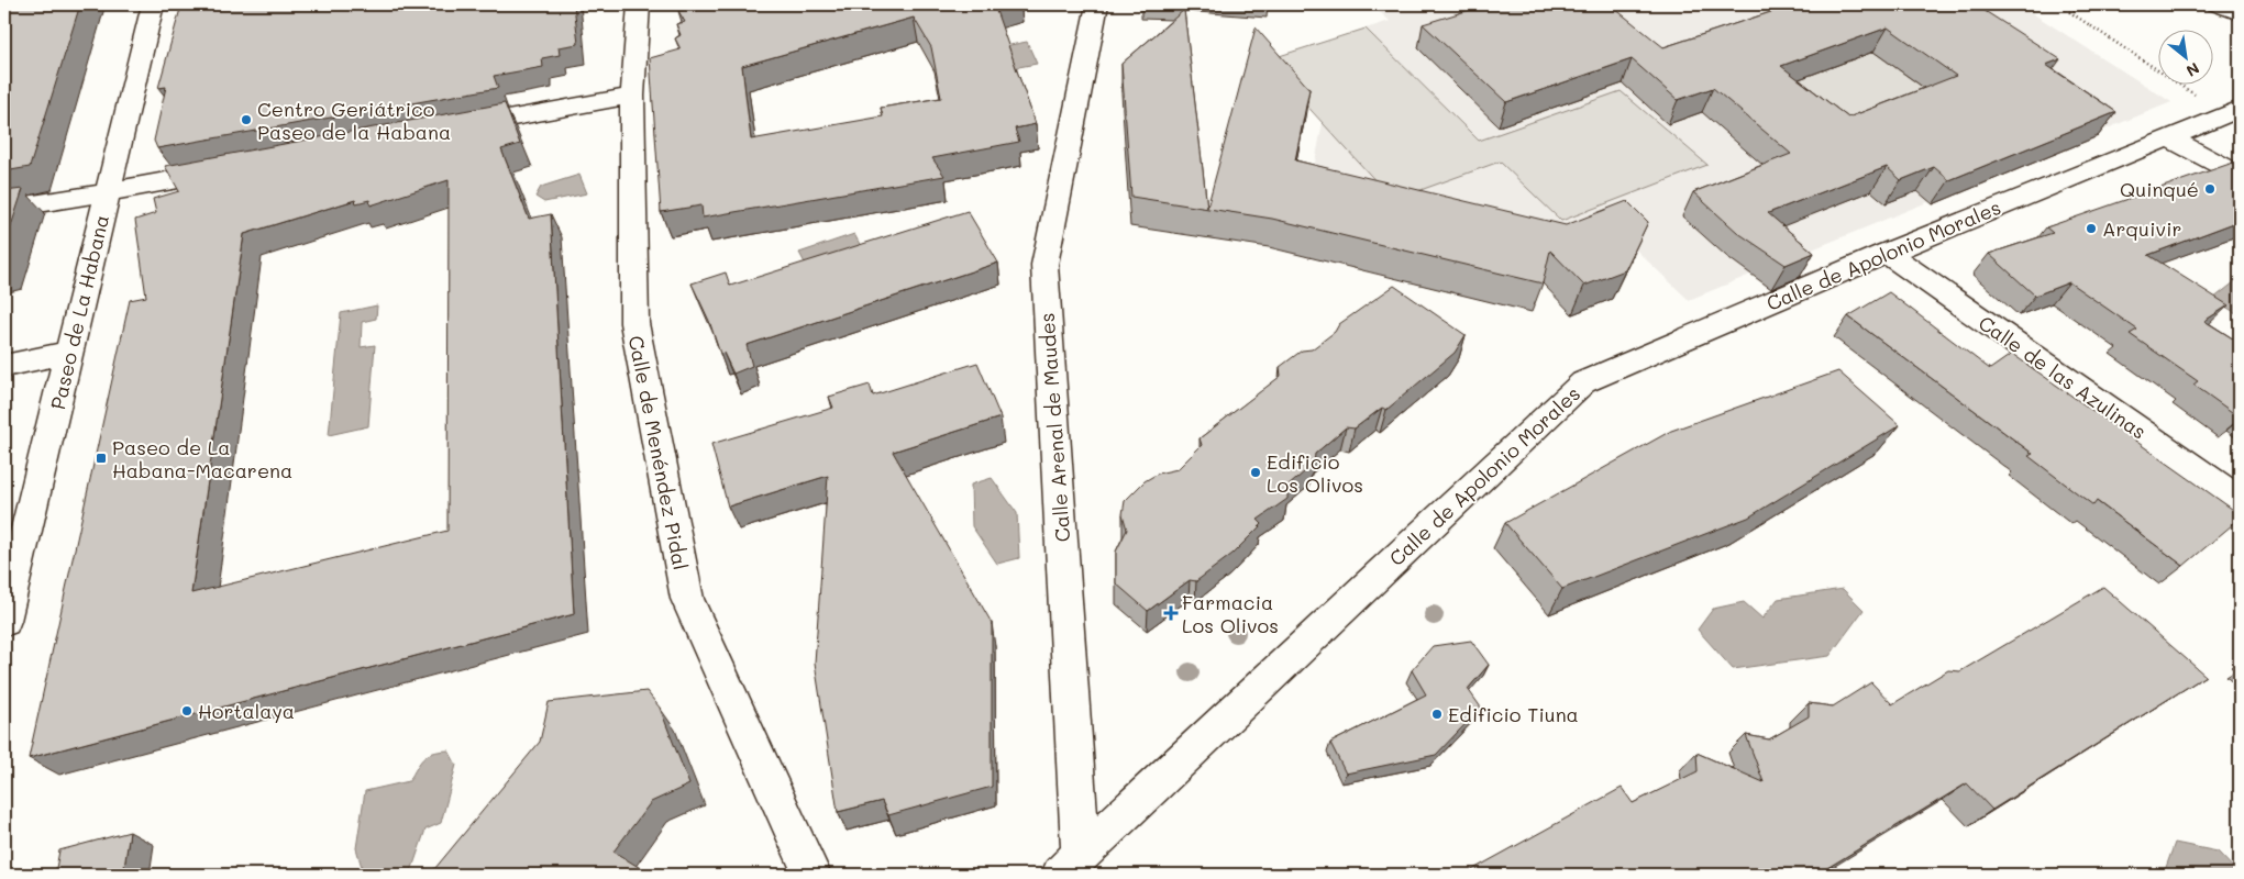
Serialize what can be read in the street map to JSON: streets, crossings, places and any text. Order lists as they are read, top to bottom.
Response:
{
  "streets": {
    "street": [
      "Calle de Apolonio Morales",
      "Paseo de La Habana",
      "Calle de las Azulinas",
      "Calle Arenal de Maudes",
      "Calle de Menéndez Pidal"
    ]
  },
  "crossings": [
    ["Calle de Apolonio Morales", "Calle de las Azulinas"],
    ["Calle de Apolonio Morales", "Calle Arenal de Maudes"]
  ],
  "places": {
    "other": [
      "Centro Geriátrico Paseo de la Habana",
      "Quinqué",
      "Arquivir",
      "Edificio Los Olivos",
      "Hortalaya",
      "Edificio Tiuna"
    ],
    "transit": ["Paseo de La Habana-Macarena"],
    "health": ["Farmacia Los Olivos"]
  },
  "north": "bottom right"
}
